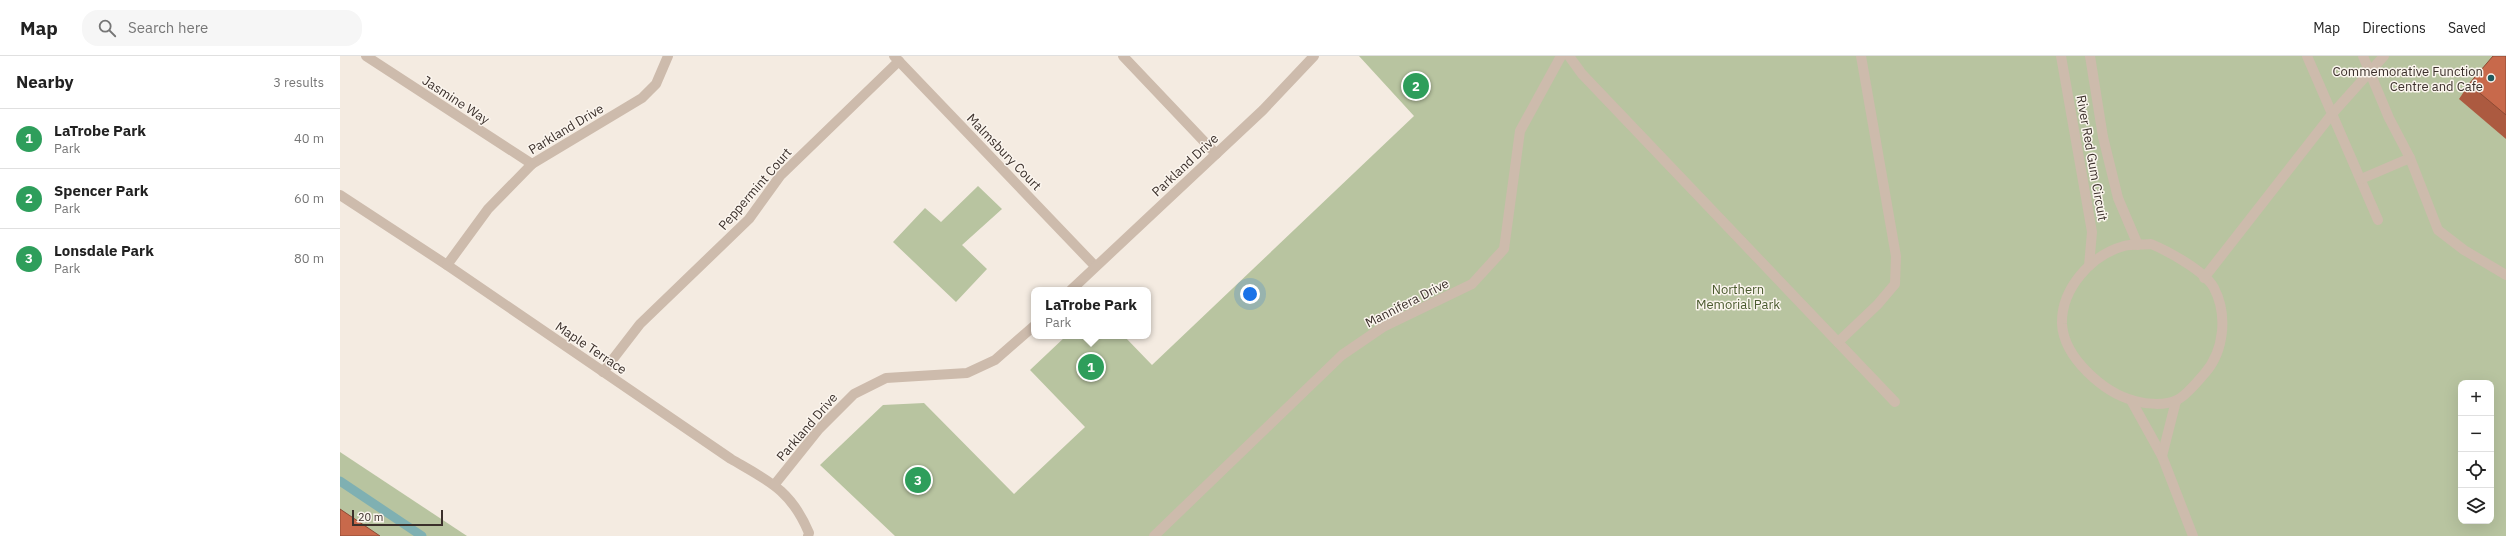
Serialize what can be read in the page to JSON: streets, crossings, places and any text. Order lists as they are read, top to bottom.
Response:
{
  "streets": {
    "lane": [
      "Jasmine Way",
      "Parkland Drive",
      "Malmsbury Court",
      "River Red Gum Circuit",
      "Peppermint Court",
      "Mannifera Drive",
      "Maple Terrace"
    ]
  },
  "crossings": [
    ["Jasmine Way", "Parkland Drive"],
    ["Parkland Drive", "Malmsbury Court"],
    ["Parkland Drive", "Maple Terrace"],
    ["Malmsbury Court", "Peppermint Court"],
    ["Peppermint Court", "Maple Terrace"]
  ],
  "parks": ["Northern Memorial Park"],
  "places": ["Commemorative Function Centre and Cafe"],
  "scale_bar": "20 m",
  "page": {
    "header": "Map",
    "search": "Search here",
    "nav": ["Map", "Directions", "Saved"],
    "heading": ["Nearby", "3 results"],
    "pins": ["2", "1", "3"],
    "list": [
      {
        "mark": "1",
        "name": "LaTrobe Park",
        "note": "Park",
        "value": "40 m"
      },
      {
        "mark": "2",
        "name": "Spencer Park",
        "note": "Park",
        "value": "60 m"
      },
      {
        "mark": "3",
        "name": "Lonsdale Park",
        "note": "Park",
        "value": "80 m"
      }
    ],
    "popup": ["LaTrobe Park", "Park"],
    "map_buttons": ["+", "−"],
    "scale": "20 m"
  }
}
